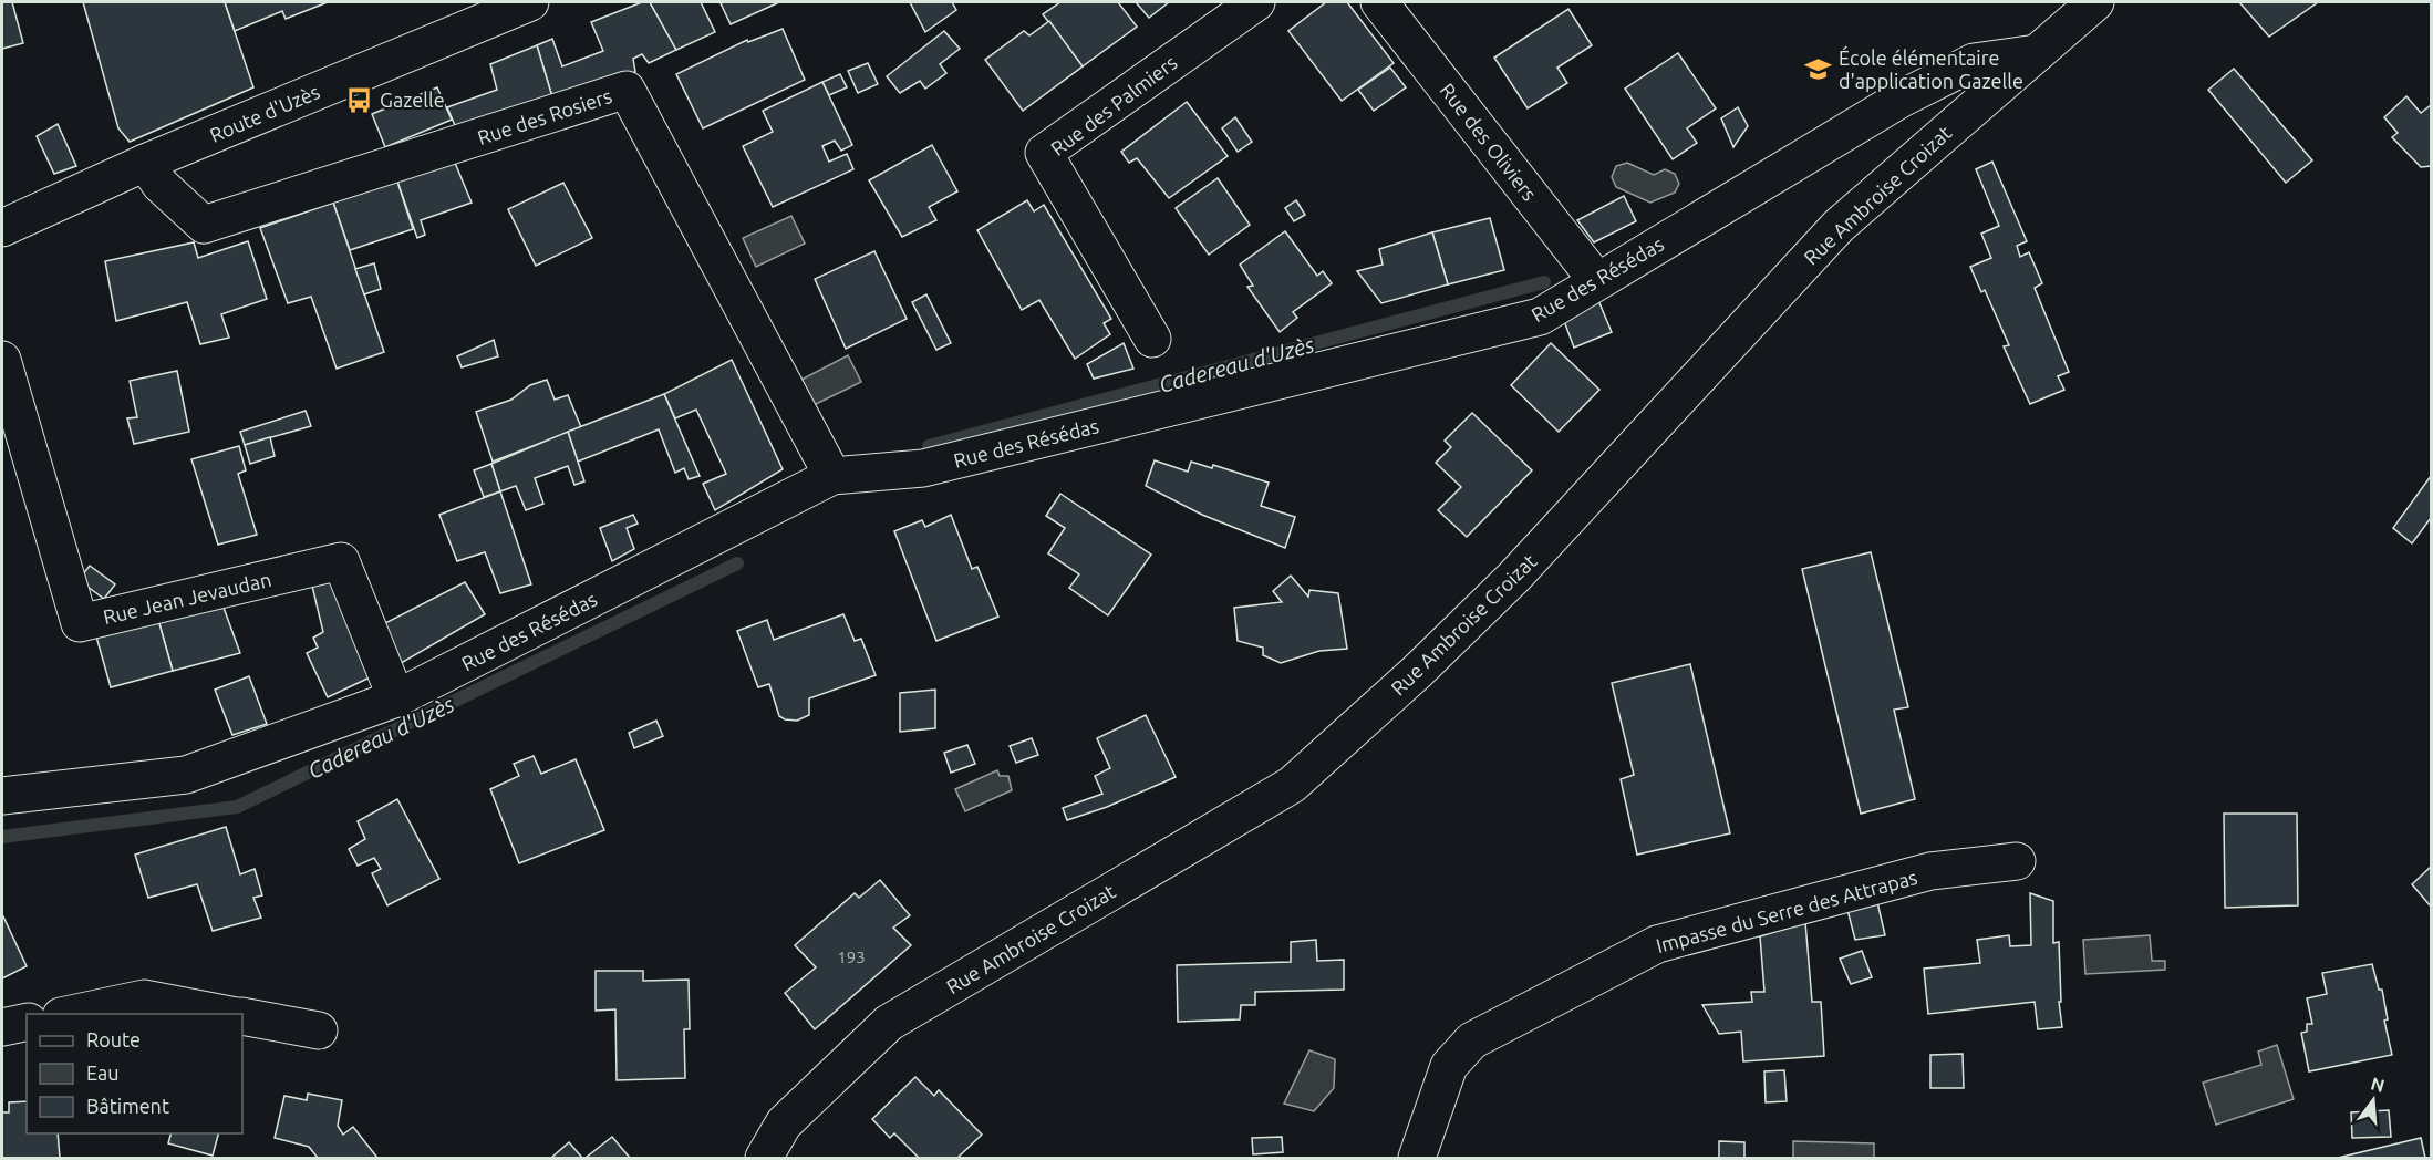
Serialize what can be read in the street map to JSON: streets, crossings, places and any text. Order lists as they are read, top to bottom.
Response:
{
  "streets": {
    "street": [
      "Rue des Palmiers",
      "Route d'Uzès",
      "Rue des Rosiers",
      "Rue des Oliviers",
      "Rue Ambroise Croizat",
      "Rue des Résédas",
      "Rue Jean Jevaudan",
      "Impasse du Serre des Attrapas"
    ]
  },
  "crossings": [
    ["Route d'Uzès", "Rue des Rosiers"],
    ["Rue des Rosiers", "Rue des Résédas"],
    ["Rue des Oliviers", "Rue des Résédas"],
    ["Rue Ambroise Croizat", "Rue des Résédas"],
    ["Rue des Résédas", "Rue Jean Jevaudan"]
  ],
  "water": ["Cadereau d'Uzès"],
  "places": {
    "school or university": ["École élémentaire d'application Gazelle"],
    "bus stop": ["Gazelle"]
  },
  "house_numbers": ["193"],
  "legend": ["Route", "Eau", "Bâtiment"],
  "north": "top"
}
